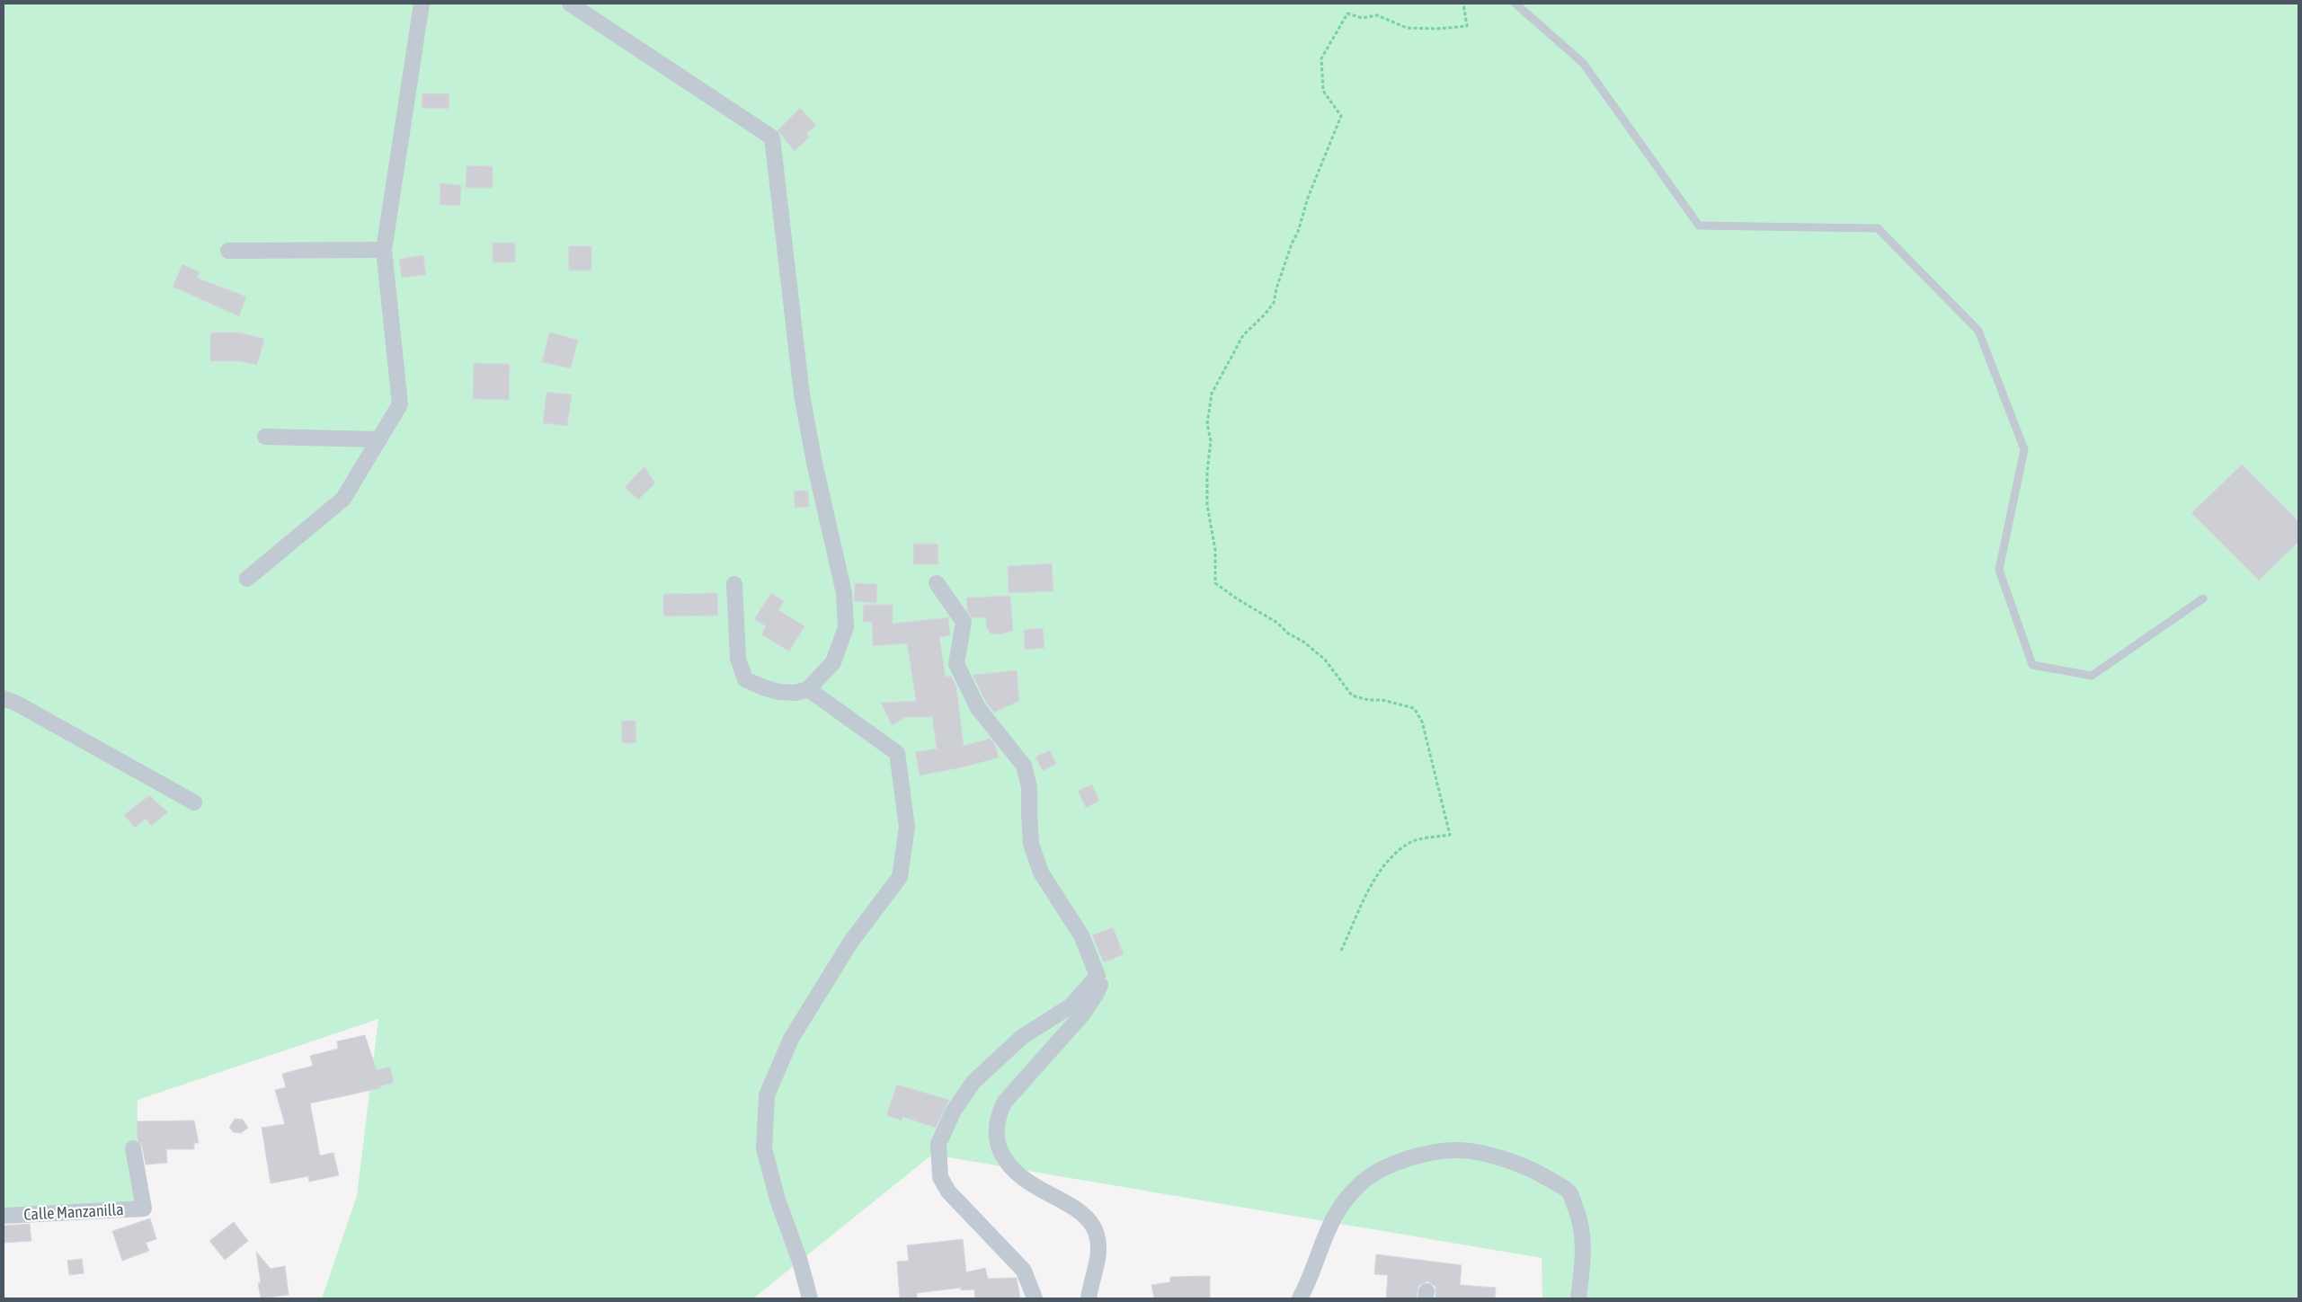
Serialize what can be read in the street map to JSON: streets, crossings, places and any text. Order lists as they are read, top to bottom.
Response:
{
  "streets": {
    "street": ["Calle Manzanilla"]
  }
}
